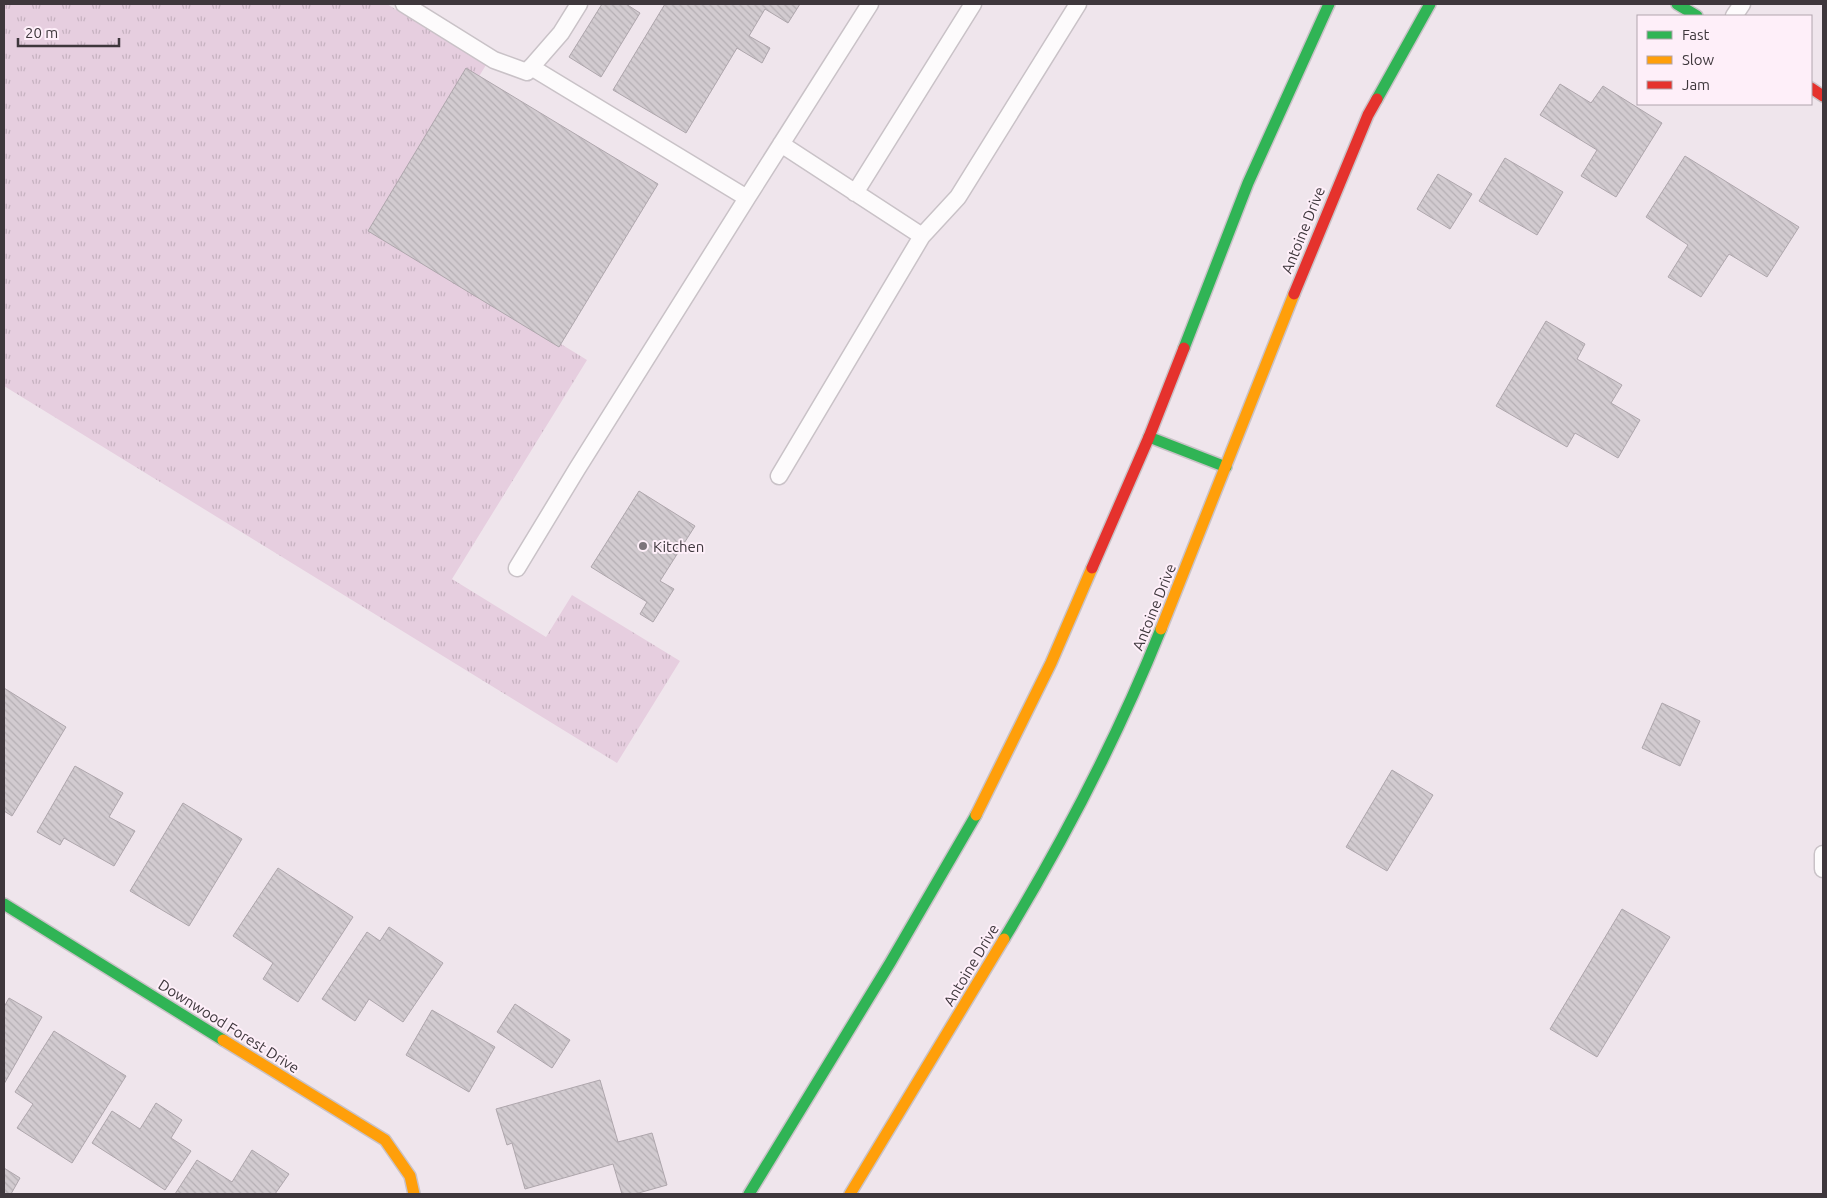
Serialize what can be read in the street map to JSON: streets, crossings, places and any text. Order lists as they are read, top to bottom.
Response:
{
  "streets": {
    "main road": ["Antoine Drive", "Downwood Forest Drive"]
  },
  "places": ["Kitchen"],
  "legend": ["Fast", "Slow", "Jam"],
  "scale_bar": "20 m"
}
